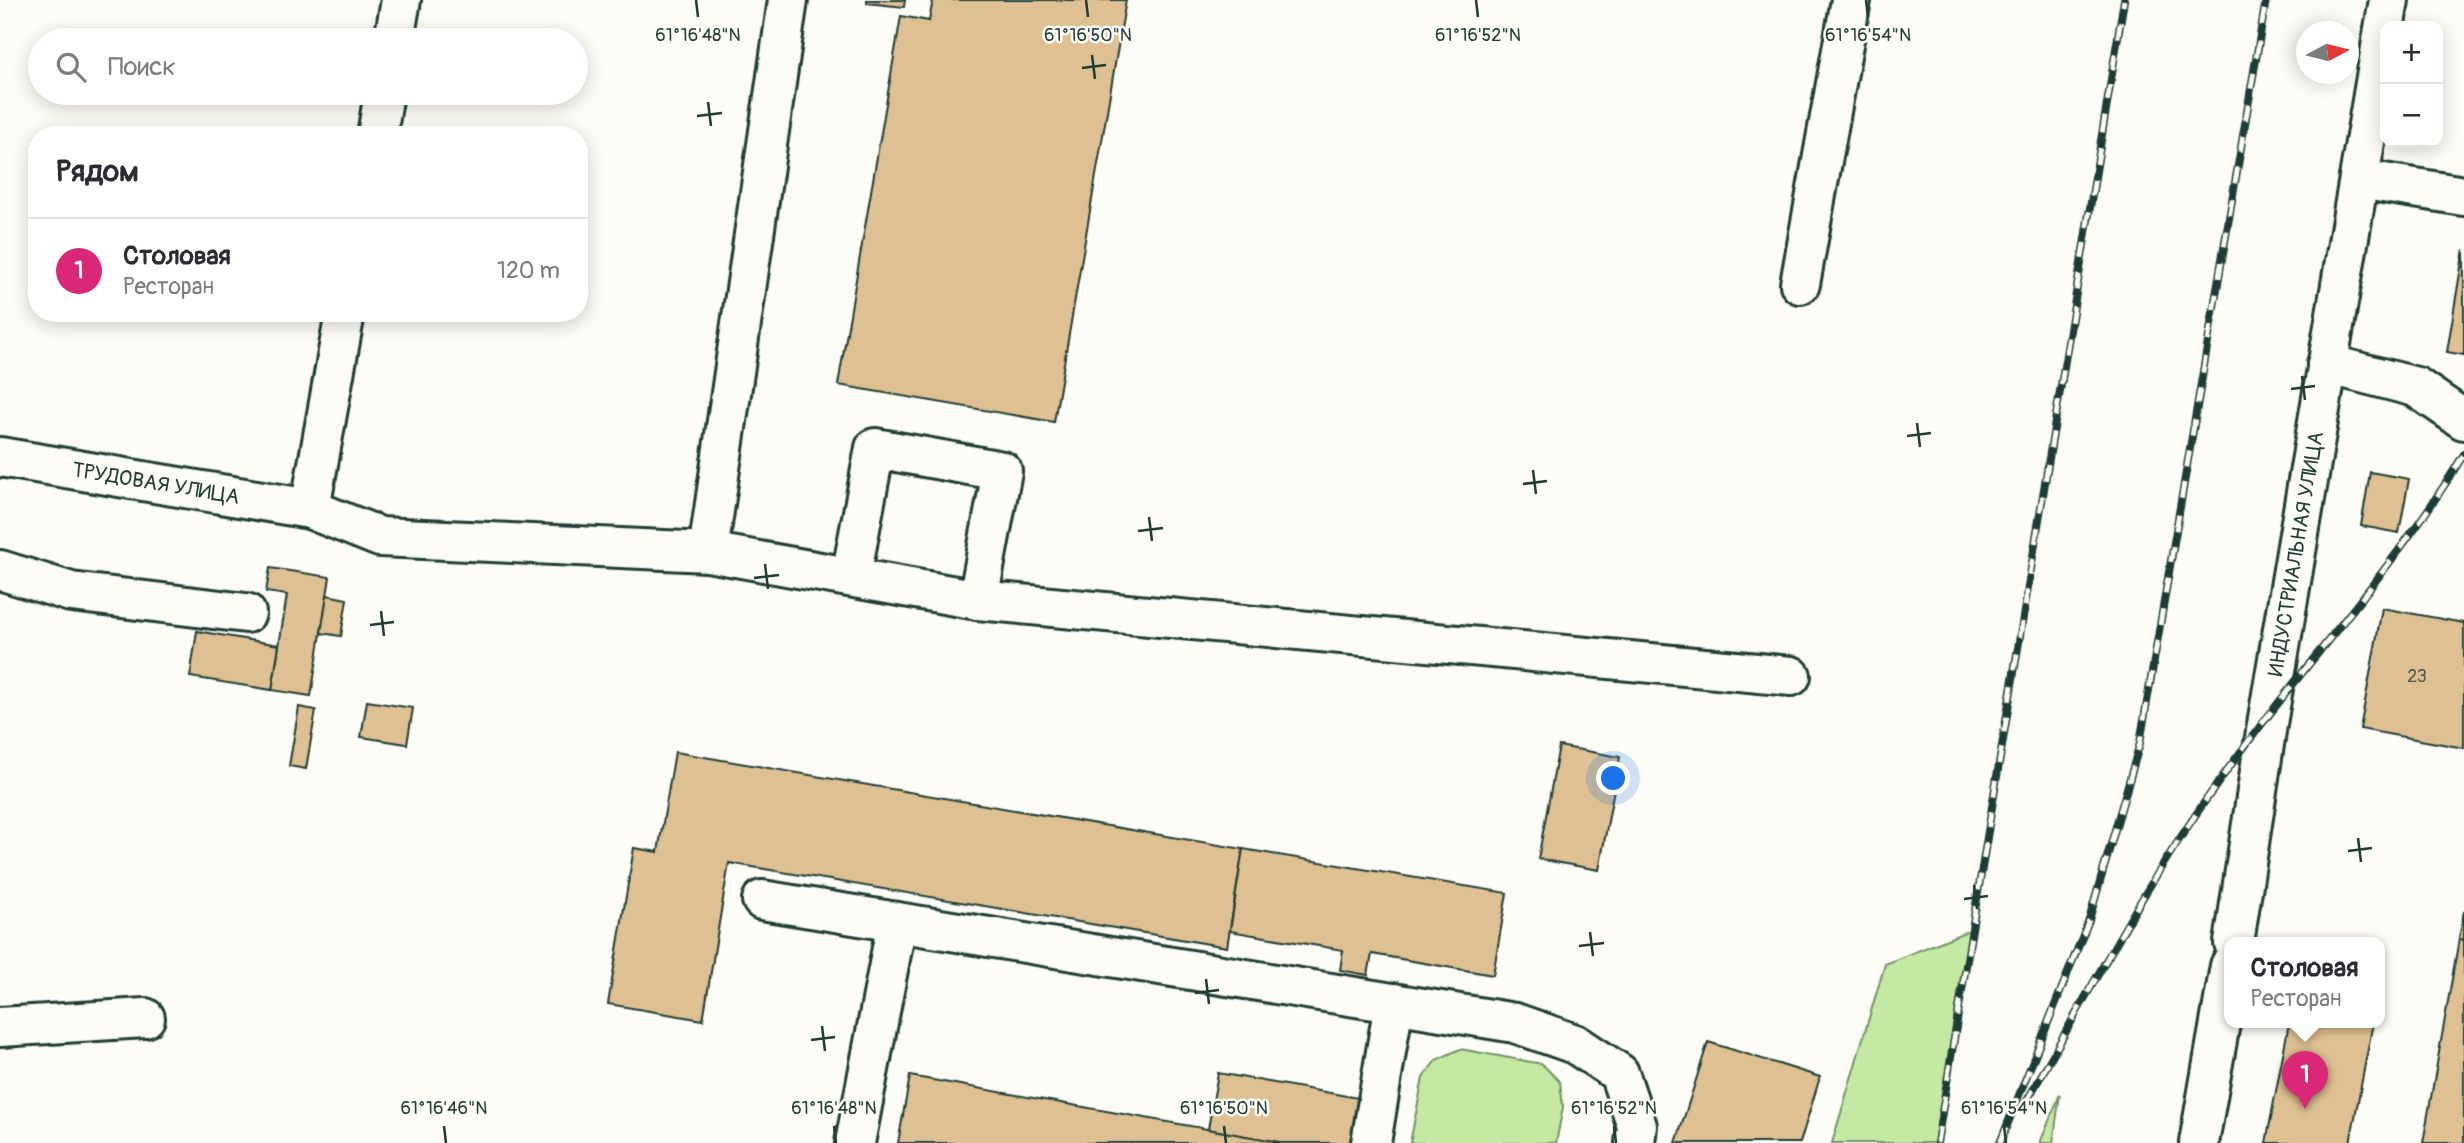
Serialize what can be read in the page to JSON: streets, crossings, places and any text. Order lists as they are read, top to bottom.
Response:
{
  "streets": {
    "main road": ["ТРУДОВАЯ УЛИЦА", "ИНДУСТРИАЛЬНАЯ УЛИЦА"]
  },
  "house_numbers": ["23"],
  "north": "right",
  "page": {
    "map_buttons": ["+", "−"],
    "search": "Поиск",
    "heading": "Рядом",
    "list": [
      {
        "mark": "1",
        "name": "Столовая",
        "note": "Ресторан",
        "value": "120 m"
      }
    ],
    "popup": ["Столовая", "Ресторан"],
    "pins": "1"
  },
  "coordinates": [
    "61°16'48\"N",
    "61°16'50\"N",
    "61°16'52\"N",
    "61°16'54\"N",
    "61°16'46\"N"
  ]
}
